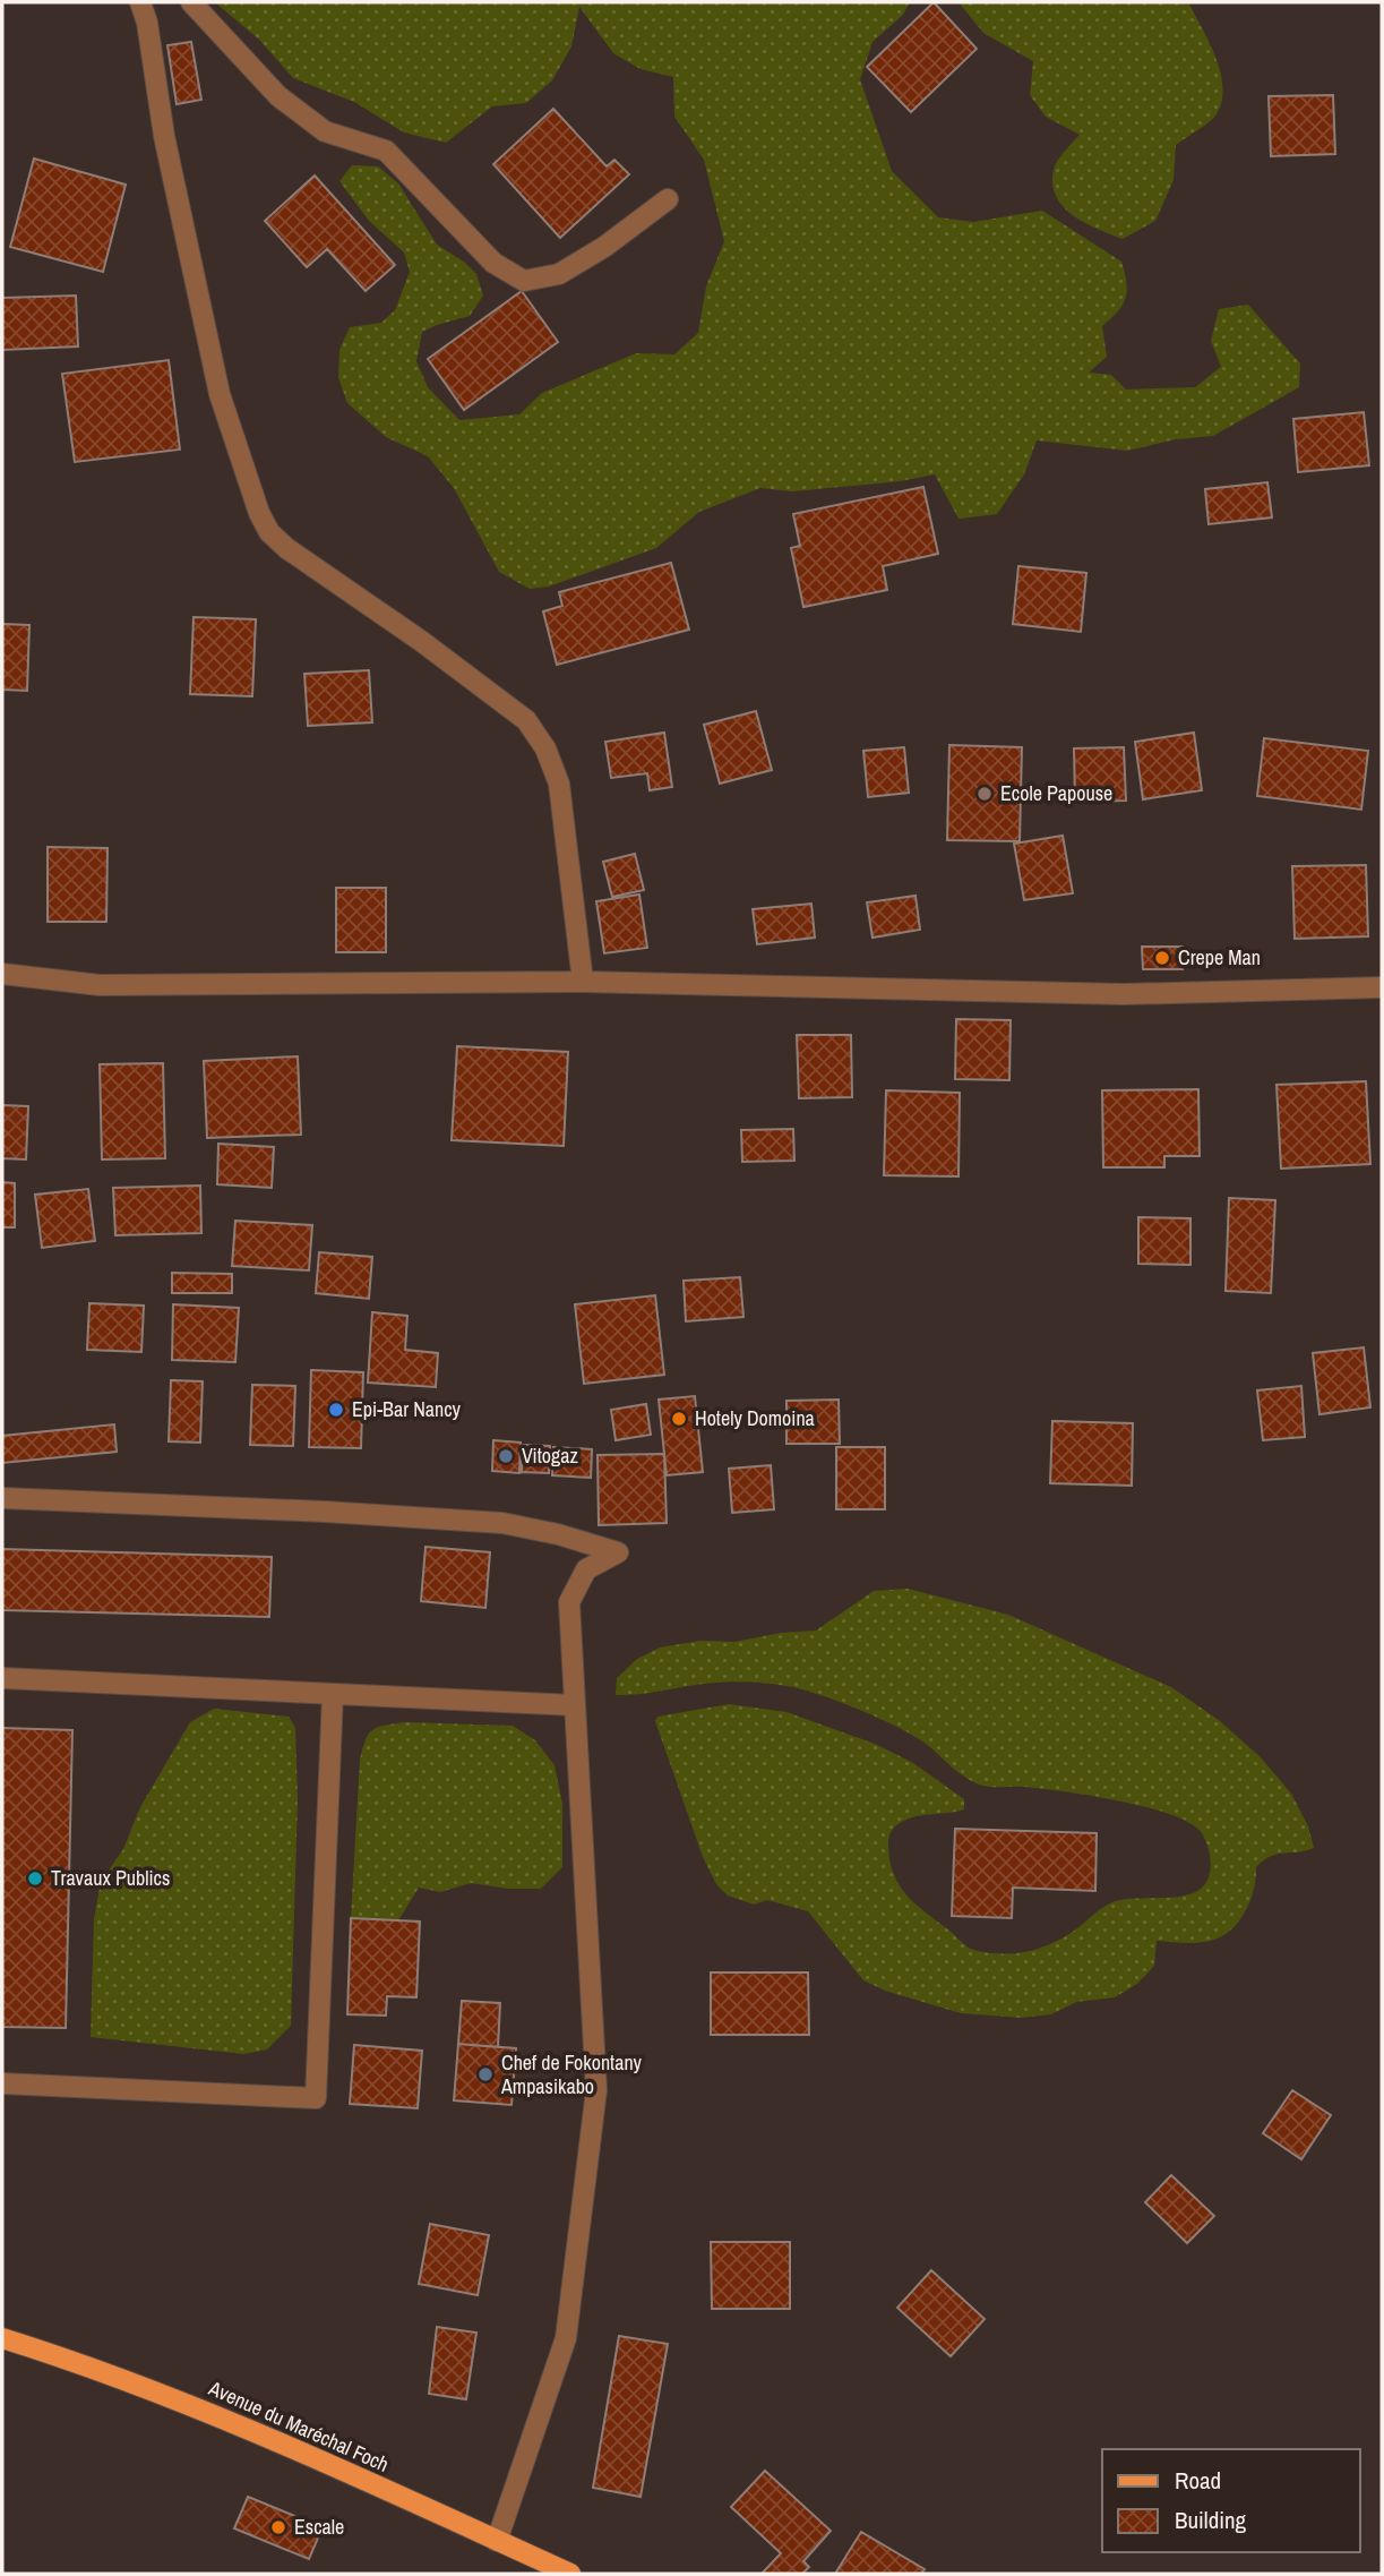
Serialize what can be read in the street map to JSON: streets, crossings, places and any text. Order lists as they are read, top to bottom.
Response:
{
  "streets": {
    "main road": ["Avenue du Maréchal Foch"]
  },
  "places": [
    "Ecole Papouse",
    "Crepe Man",
    "Epi-Bar Nancy",
    "Hotely Domoina",
    "Vitogaz",
    "Travaux Publics",
    "Chef de Fokontany Ampasikabo",
    "Escale"
  ],
  "legend": ["Road", "Building"]
}
